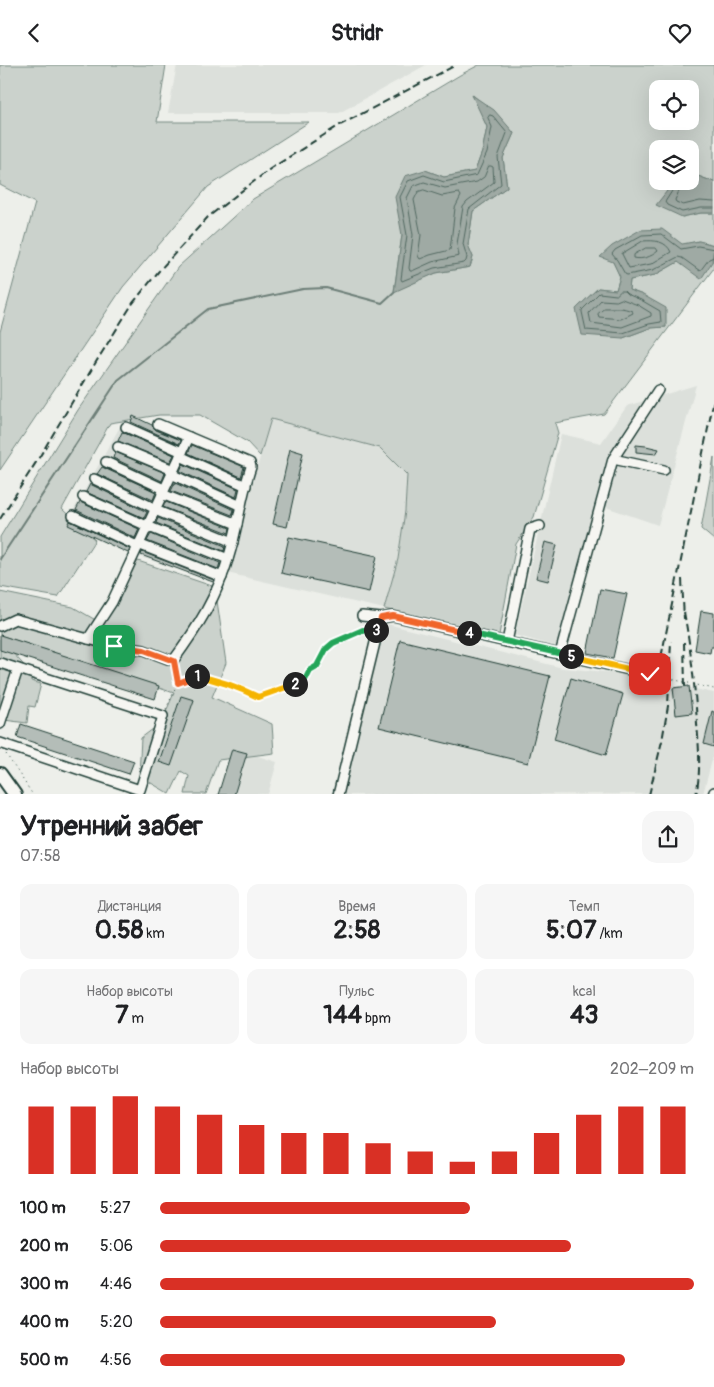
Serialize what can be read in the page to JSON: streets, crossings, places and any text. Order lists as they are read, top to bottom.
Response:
{
  "page": {
    "header": "Stridr",
    "pins": [
      "3",
      "4",
      "5",
      "1",
      "2"
    ],
    "heading": ["Утренний забег", "07:58"],
    "stats": [
      ["Дистанция", "0.58 km"],
      ["Время", "2:58"],
      ["Темп", "5:07 /km"],
      ["Набор высоты", "7 m"],
      ["Пульс", "144 bpm"],
      ["kcal", "43"]
    ],
    "chart": ["Набор высоты", "202–209 m"],
    "list": [
      {
        "name": "100 m",
        "note": "5:27"
      },
      {
        "name": "200 m",
        "note": "5:06"
      },
      {
        "name": "300 m",
        "note": "4:46"
      },
      {
        "name": "400 m",
        "note": "5:20"
      },
      {
        "name": "500 m",
        "note": "4:56"
      }
    ]
  }
}
